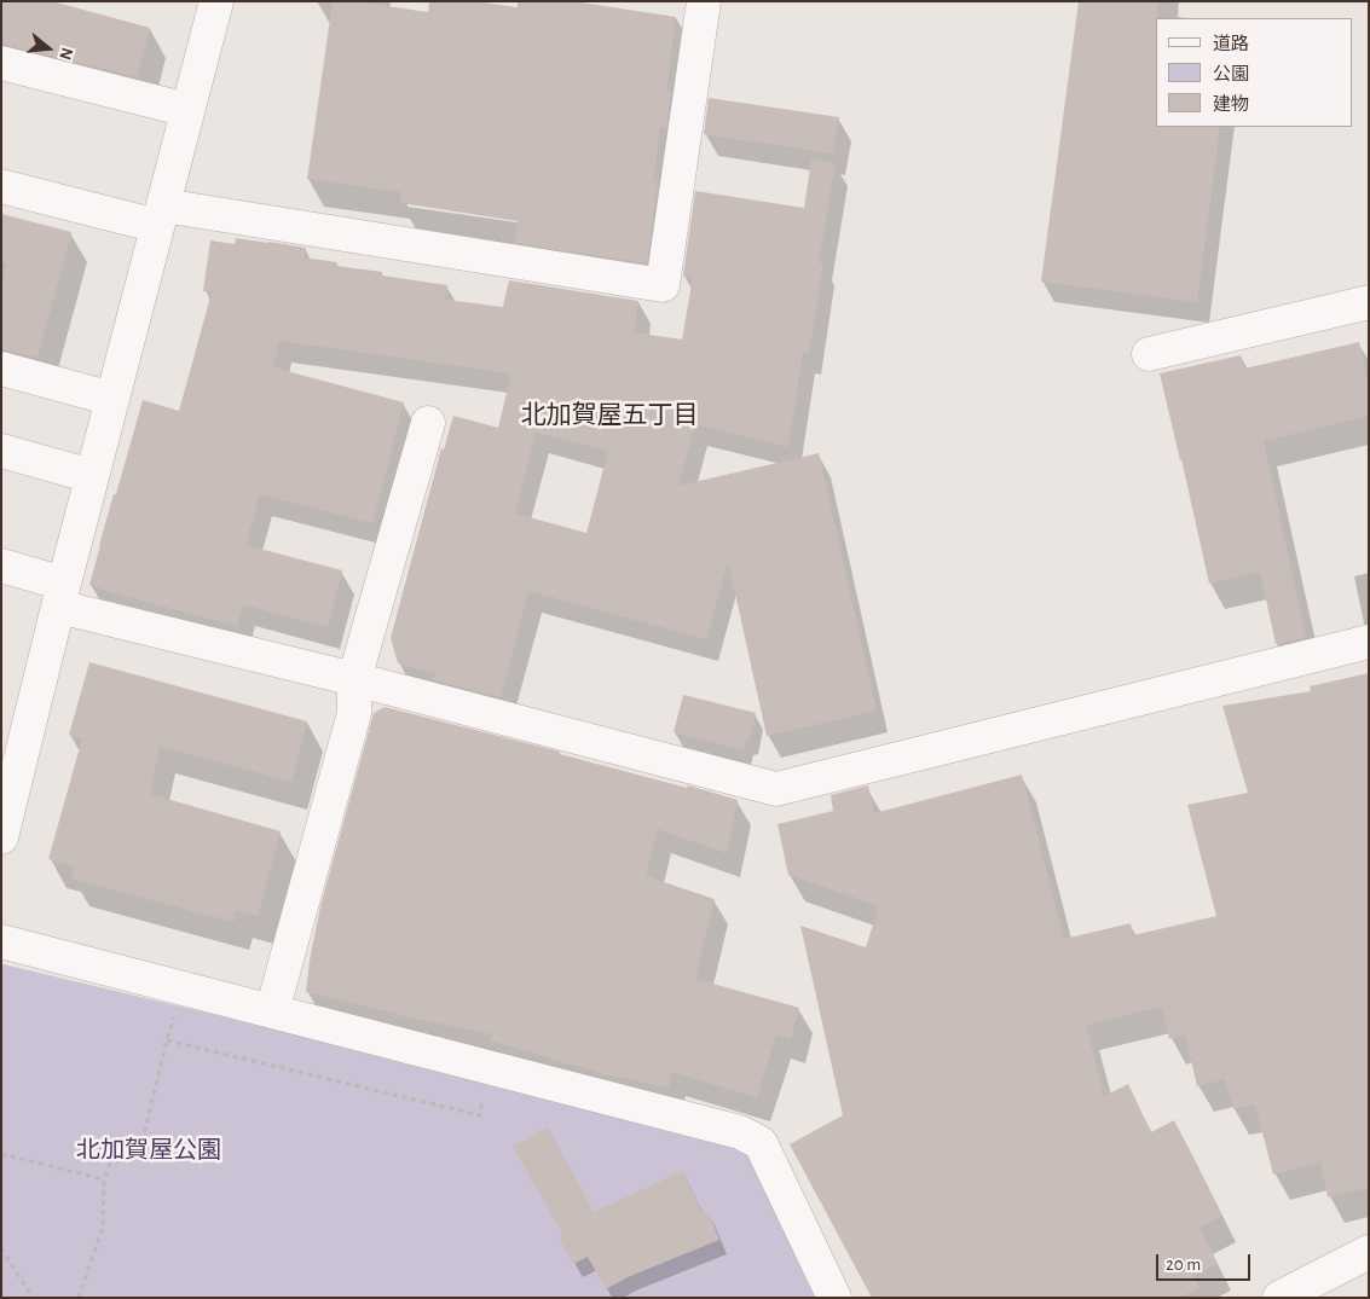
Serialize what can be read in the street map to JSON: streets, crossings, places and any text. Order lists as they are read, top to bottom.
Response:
{
  "districts": ["北加賀屋五丁目"],
  "parks": ["北加賀屋公園"],
  "legend": ["道路", "公園", "建物"],
  "scale_bar": "20 m",
  "north": "right"
}
